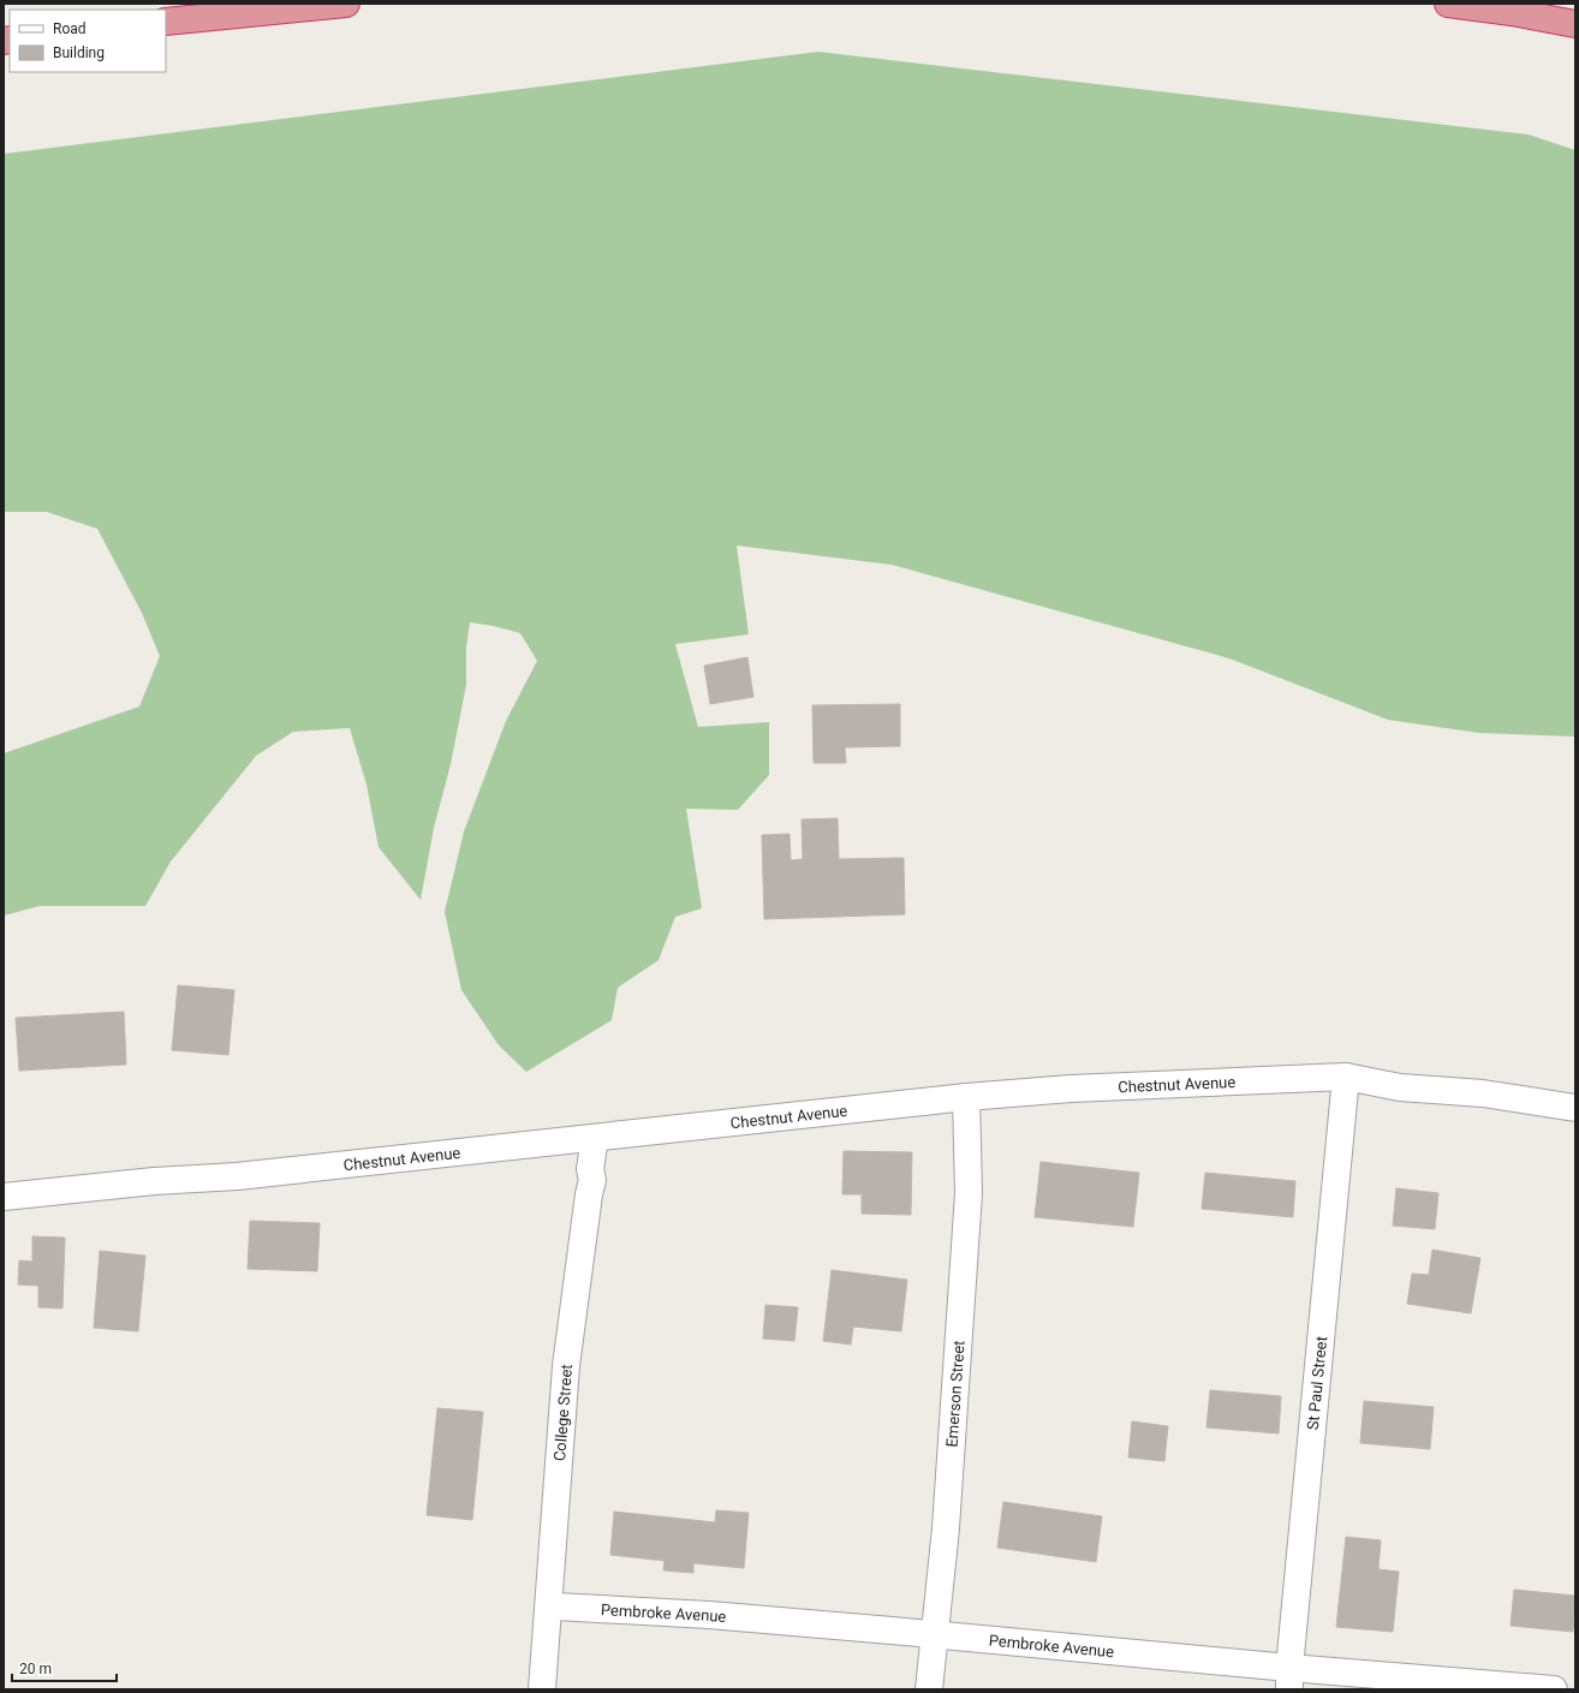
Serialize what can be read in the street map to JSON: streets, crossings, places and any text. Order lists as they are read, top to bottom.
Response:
{
  "streets": {
    "street": [
      "Chestnut Avenue",
      "St Paul Street",
      "Emerson Street",
      "College Street",
      "Pembroke Avenue"
    ]
  },
  "crossings": [
    ["Chestnut Avenue", "St Paul Street"],
    ["Chestnut Avenue", "Emerson Street"],
    ["Chestnut Avenue", "College Street"],
    ["St Paul Street", "Pembroke Avenue"],
    ["Emerson Street", "Pembroke Avenue"],
    ["College Street", "Pembroke Avenue"]
  ],
  "legend": ["Road", "Building"],
  "scale_bar": "20 m"
}
